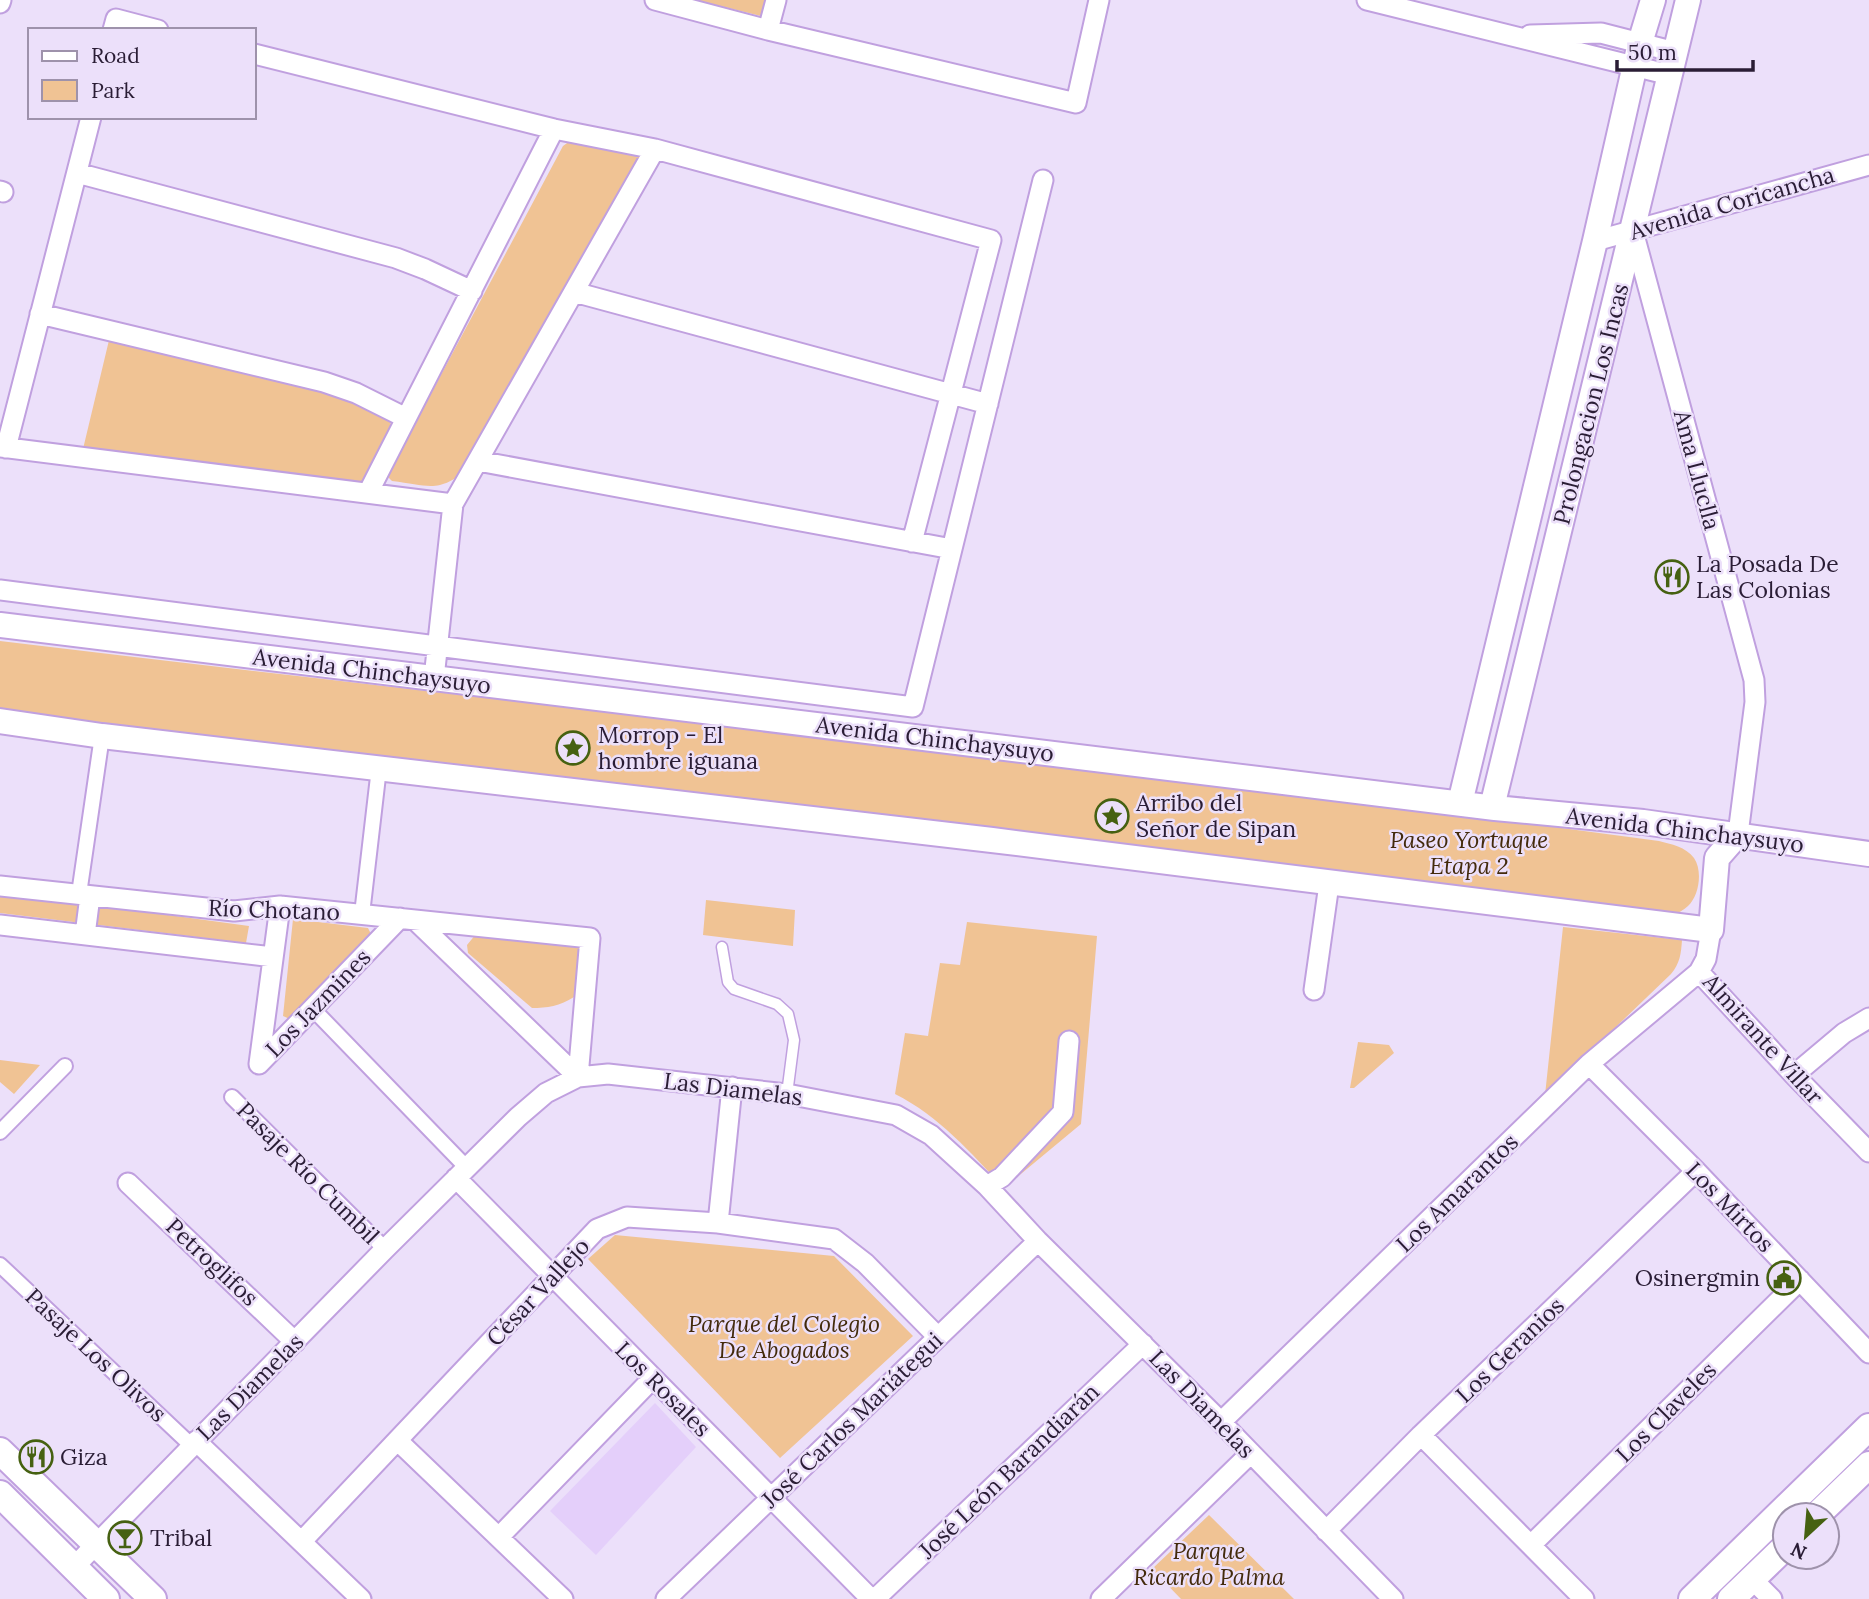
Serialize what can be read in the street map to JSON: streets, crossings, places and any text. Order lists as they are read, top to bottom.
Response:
{
  "streets": {
    "street": [
      "Avenida Coricancha",
      "Prolongacion Los Incas",
      "Ama Lluclla",
      "Avenida Chinchaysuyo",
      "Río Chotano",
      "Los Jazmines",
      "Almirante Villar",
      "Las Diamelas",
      "Pasaje Río Cumbil",
      "Los Amarantos",
      "Los Mirtos",
      "Petroglifos",
      "César Vallejo",
      "Los Geranios",
      "Pasaje Los Olivos",
      "Los Rosales",
      "Los Claveles",
      "José Carlos Mariátegui",
      "José León Barandiarán"
    ]
  },
  "crossings": [
    ["Avenida Coricancha", "Prolongacion Los Incas"],
    ["Avenida Coricancha", "Ama Lluclla"],
    ["Prolongacion Los Incas", "Ama Lluclla"],
    ["Prolongacion Los Incas", "Avenida Chinchaysuyo"],
    ["Ama Lluclla", "Avenida Chinchaysuyo"],
    ["Ama Lluclla", "Almirante Villar"],
    ["Avenida Chinchaysuyo", "Almirante Villar"],
    ["Río Chotano", "Los Jazmines"],
    ["Río Chotano", "Las Diamelas"],
    ["Almirante Villar", "Los Amarantos"],
    ["Las Diamelas", "Pasaje Río Cumbil"],
    ["Las Diamelas", "Los Amarantos"],
    ["Las Diamelas", "Petroglifos"],
    ["Las Diamelas", "Los Geranios"],
    ["Las Diamelas", "Pasaje Los Olivos"],
    ["Las Diamelas", "Los Rosales"],
    ["Las Diamelas", "José Carlos Mariátegui"],
    ["Las Diamelas", "José León Barandiarán"],
    ["Los Amarantos", "Los Mirtos"],
    ["Los Mirtos", "Los Geranios"],
    ["Los Mirtos", "Los Claveles"],
    ["César Vallejo", "Los Rosales"],
    ["César Vallejo", "José Carlos Mariátegui"],
    ["Los Rosales", "José Carlos Mariátegui"],
    ["Los Rosales", "José León Barandiarán"]
  ],
  "parks": ["Paseo Yortuque Etapa 2", "Parque del Colegio De Abogados", "Parque Ricardo Palma"],
  "places": {
    "restaurant": ["La Posada De Las Colonias", "Giza"],
    "place": ["Morrop - El hombre iguana", "Arribo del Señor de Sipan"],
    "public building": ["Osinergmin"],
    "bar": ["Tribal"]
  },
  "legend": ["Road", "Park"],
  "scale_bar": "50 m",
  "north": "bottom left"
}
